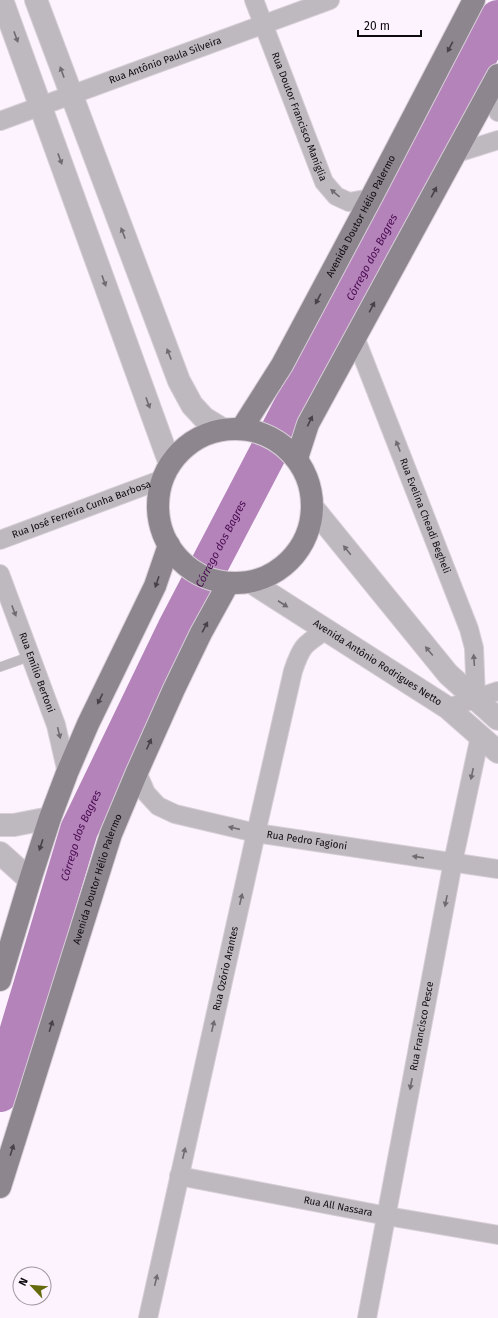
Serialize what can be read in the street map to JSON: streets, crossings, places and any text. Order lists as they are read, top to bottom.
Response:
{
  "streets": {
    "main road": ["Avenida Doutor Hélio Palermo"],
    "street": [
      "Rua Antônio Paula Silveira",
      "Rua Doutor Francisco Maníglia",
      "Rua José Ferreira Cunha Barbosa",
      "Rua Evelina Cheadi Begheli",
      "Avenida Antônio Rodrigues Netto",
      "Rua Emílio Bertoni",
      "Rua Pedro Fagioni",
      "Rua Ozório Arantes",
      "Rua Francisco Pesce",
      "Rua All Nassara"
    ]
  },
  "crossings": [
    ["Rua Antônio Paula Silveira", "Rua Doutor Francisco Maníglia"],
    ["Rua Doutor Francisco Maníglia", "Avenida Doutor Hélio Palermo"],
    ["Avenida Doutor Hélio Palermo", "Rua Pedro Fagioni"],
    ["Avenida Antônio Rodrigues Netto", "Rua Ozório Arantes"],
    ["Avenida Antônio Rodrigues Netto", "Rua Francisco Pesce"],
    ["Rua Pedro Fagioni", "Rua Ozório Arantes"],
    ["Rua Pedro Fagioni", "Rua Francisco Pesce"],
    ["Rua Ozório Arantes", "Rua All Nassara"],
    ["Rua Francisco Pesce", "Rua All Nassara"]
  ],
  "one_way": [
    "Rua Doutor Francisco Maníglia",
    "Rua Emílio Bertoni",
    "Rua Pedro Fagioni",
    "Rua Ozório Arantes",
    "Rua Francisco Pesce"
  ],
  "water": ["Córrego dos Bagres"],
  "scale_bar": "20 m",
  "north": "top left"
}
